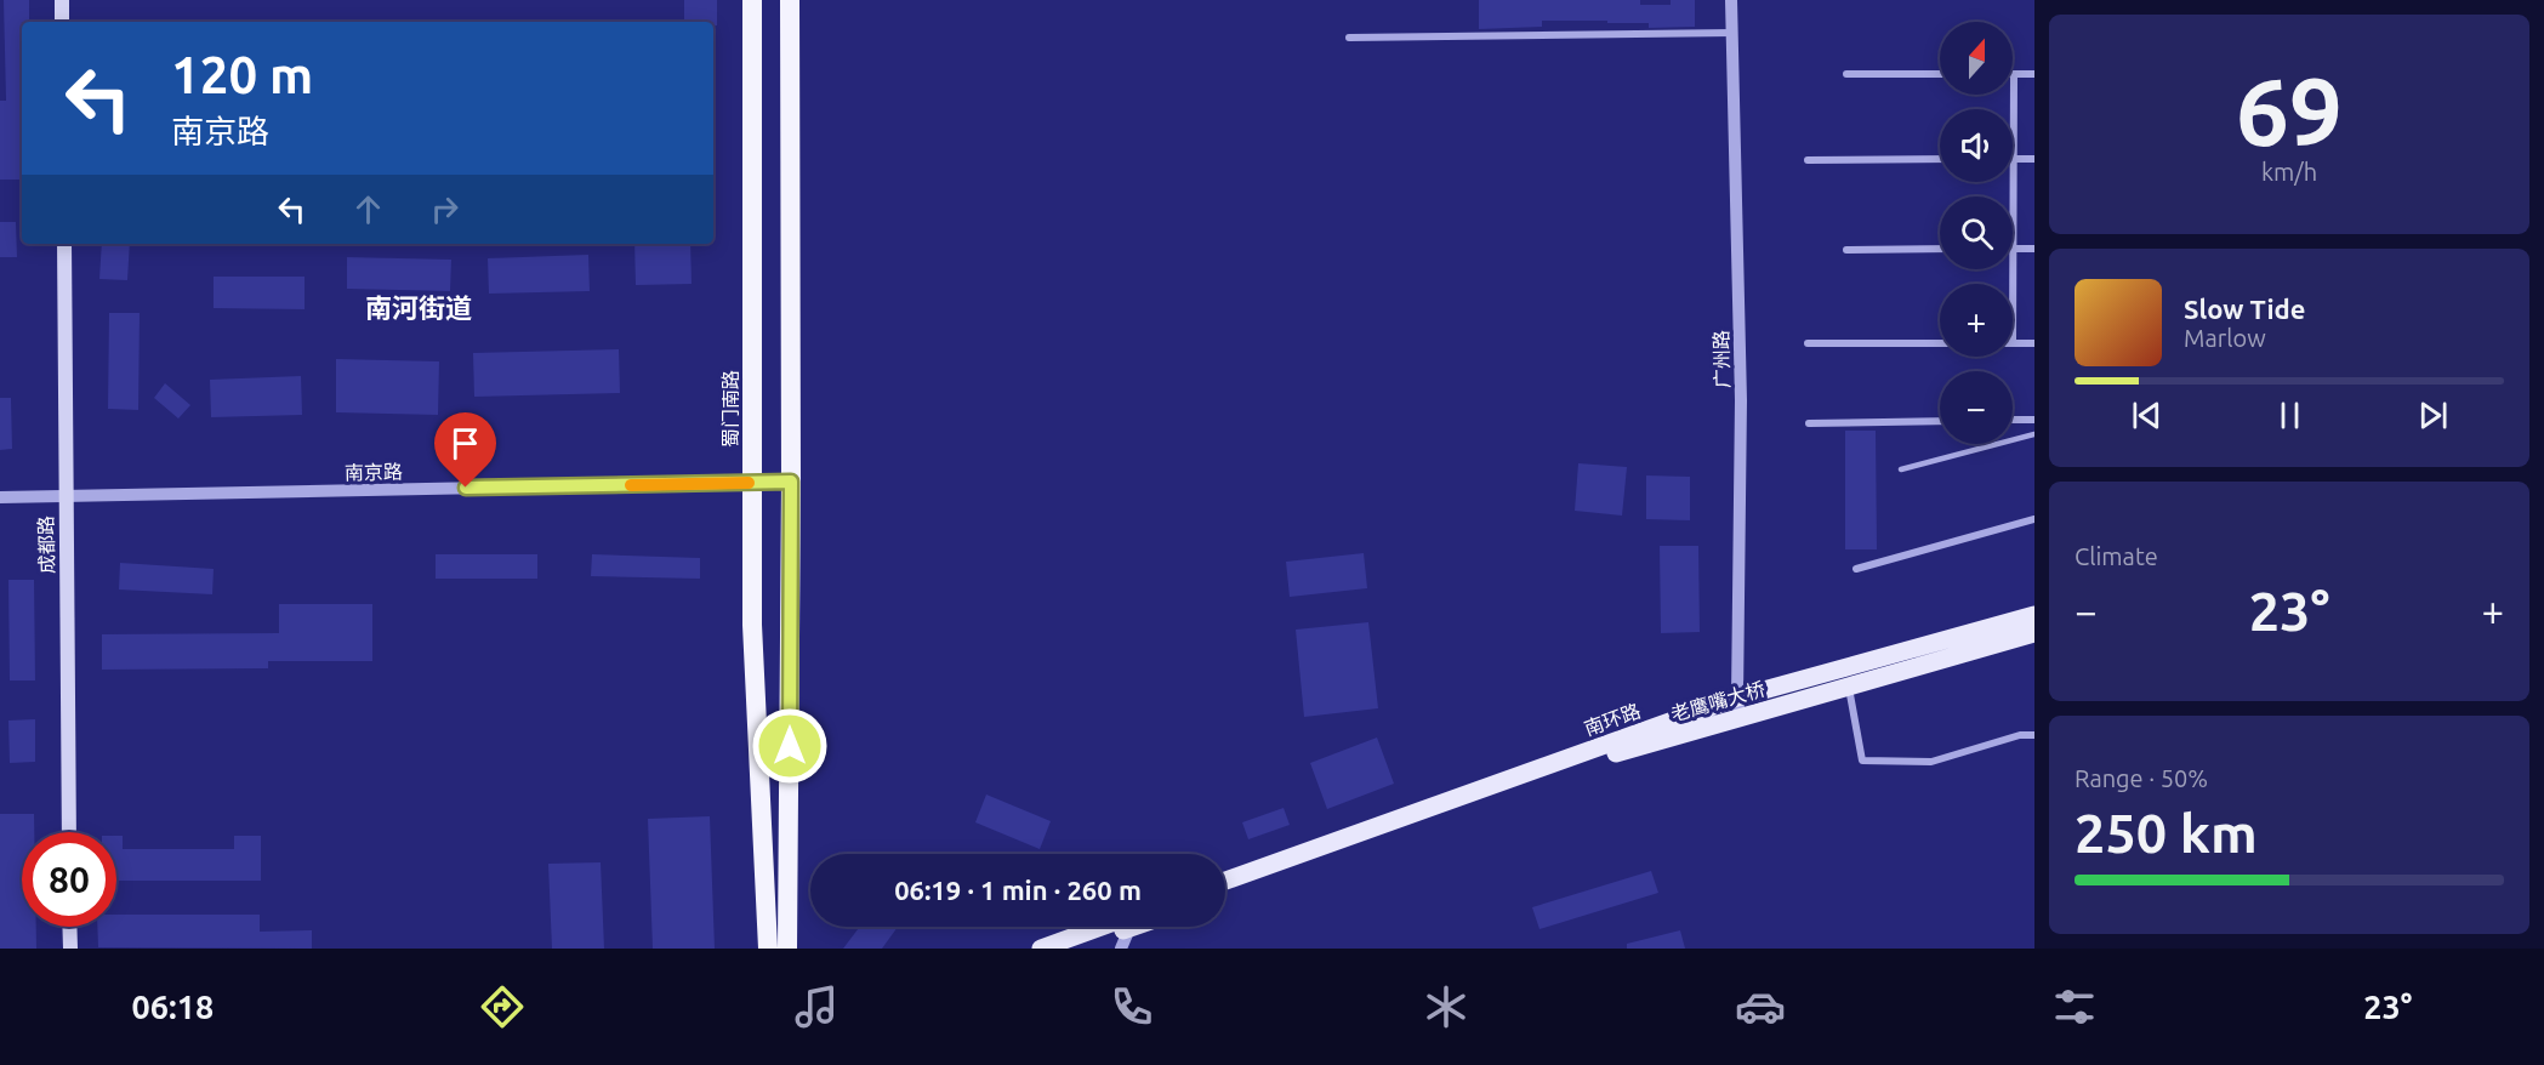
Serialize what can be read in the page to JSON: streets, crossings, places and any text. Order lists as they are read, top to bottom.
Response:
{
  "streets": {
    "highway": ["蜀门南路"],
    "main road": ["成都路", "老鹰嘴大桥", "南环路"],
    "street": ["广州路", "南京路"]
  },
  "crossings": [
    ["广州路", "老鹰嘴大桥"],
    ["广州路", "南环路"],
    ["蜀门南路", "南京路"],
    ["南京路", "成都路"]
  ],
  "districts": ["南河街道"],
  "north": "top",
  "page": {
    "tile": [
      ["69", "km/h"],
      "Climate",
      ["Range · 50%", "250 km"]
    ],
    "map_buttons": ["+", "−"],
    "turn": ["120 m", "南京路"],
    "song": ["Slow Tide", "Marlow"],
    "heat": ["−", "23°", "+"],
    "limit": "80",
    "trip": "06:19 · 1 min · 260 m",
    "tabs": ["06:18", "23°"]
  }
}
